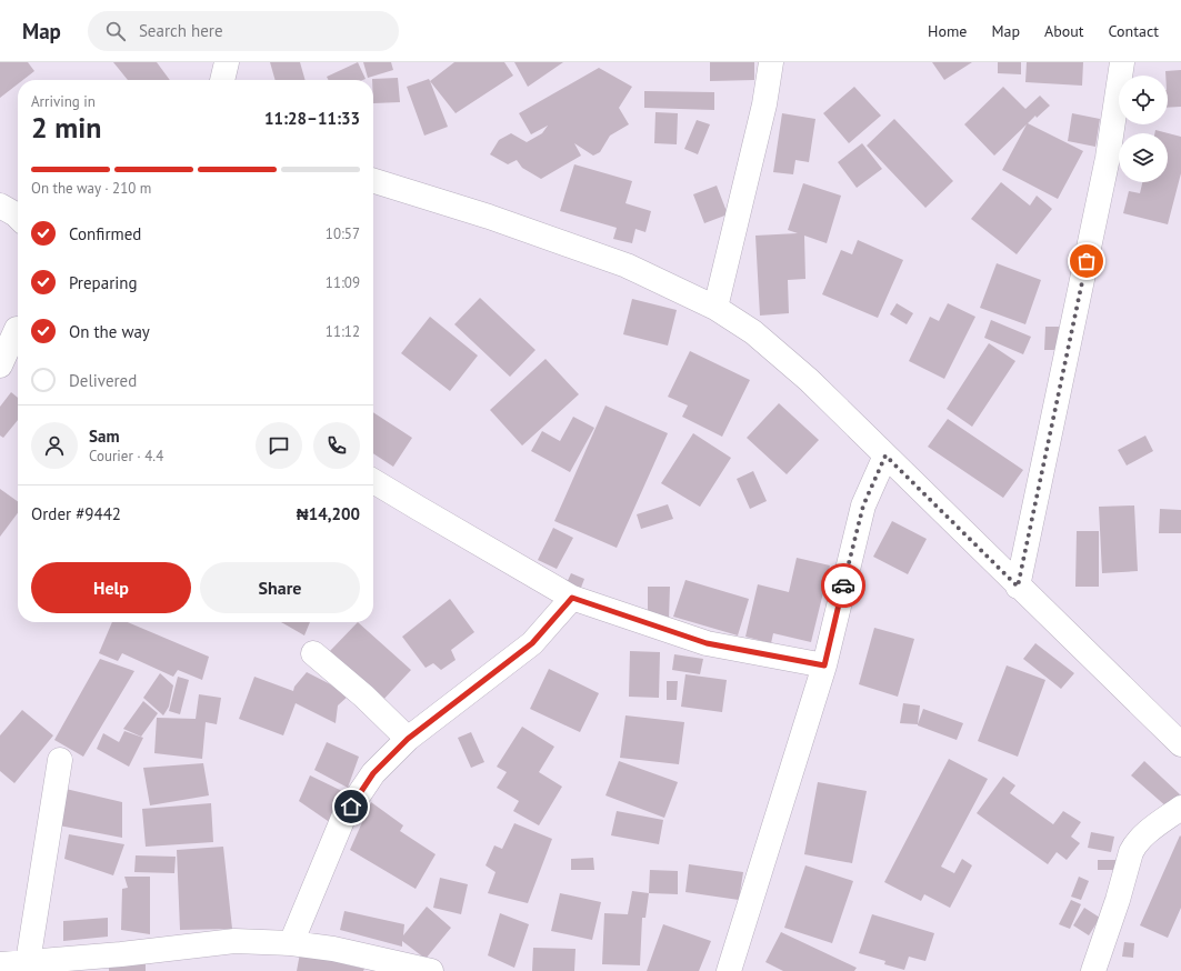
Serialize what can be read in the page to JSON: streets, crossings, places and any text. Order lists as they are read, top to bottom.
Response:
{
  "page": {
    "header": "Map",
    "search": "Search here",
    "nav": [
      "Home",
      "Map",
      "About",
      "Contact"
    ],
    "heading": ["2 min", "Arriving in", "11:28–11:33"],
    "panel": [
      "Sam",
      "Courier · 4.4",
      "Order #9442",
      "₦14,200"
    ],
    "bar": "On the way · 210 m",
    "list": [
      ["Confirmed", "10:57"],
      ["Preparing", "11:09"],
      ["On the way", "11:12"],
      "Delivered"
    ],
    "buttons": ["Help", "Share"]
  }
}
